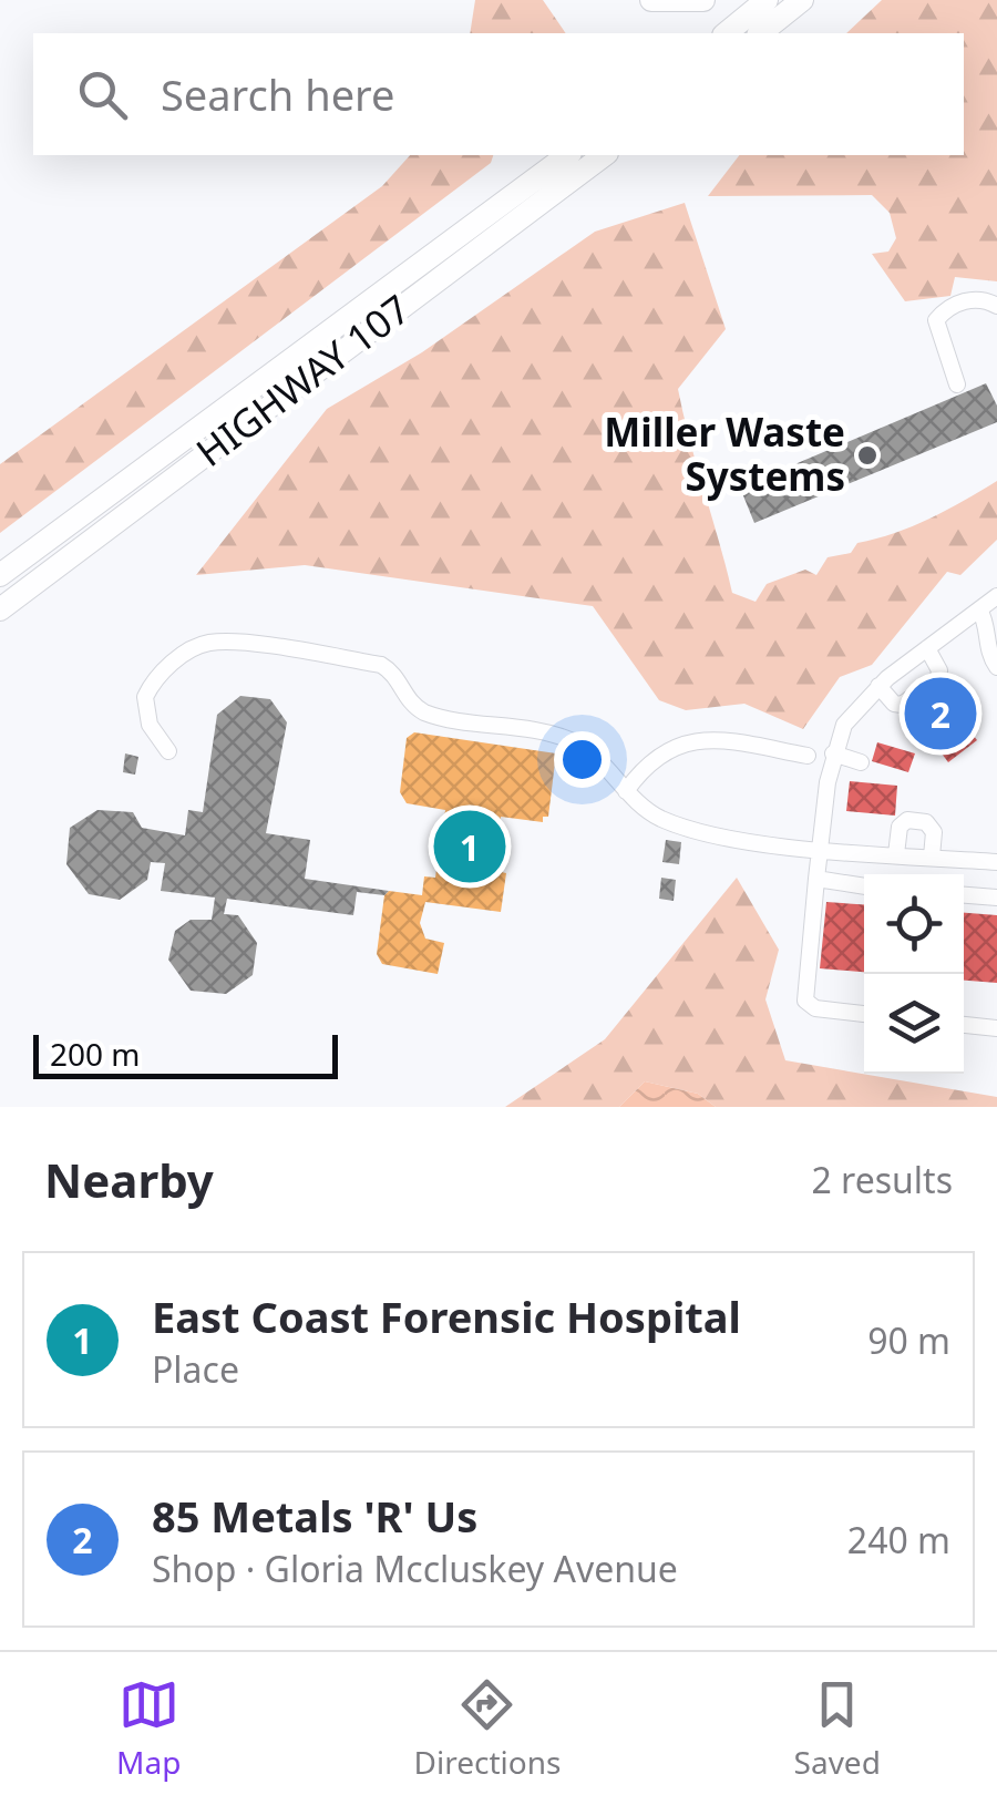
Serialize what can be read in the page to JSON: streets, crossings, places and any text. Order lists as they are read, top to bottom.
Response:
{
  "streets": {
    "highway": ["HIGHWAY 107"]
  },
  "places": ["Miller Waste Systems"],
  "scale_bar": "200 m",
  "page": {
    "search": "Search here",
    "pins": ["2", "1"],
    "scale": "200 m",
    "heading": ["Nearby", "2 results"],
    "list": [
      {
        "mark": "1",
        "name": "East Coast Forensic Hospital",
        "note": "Place",
        "value": "90 m"
      },
      {
        "mark": "2",
        "name": "85 Metals 'R' Us",
        "note": "Shop · Gloria Mccluskey Avenue",
        "value": "240 m"
      }
    ],
    "nav": ["Map", "Directions", "Saved"]
  }
}
